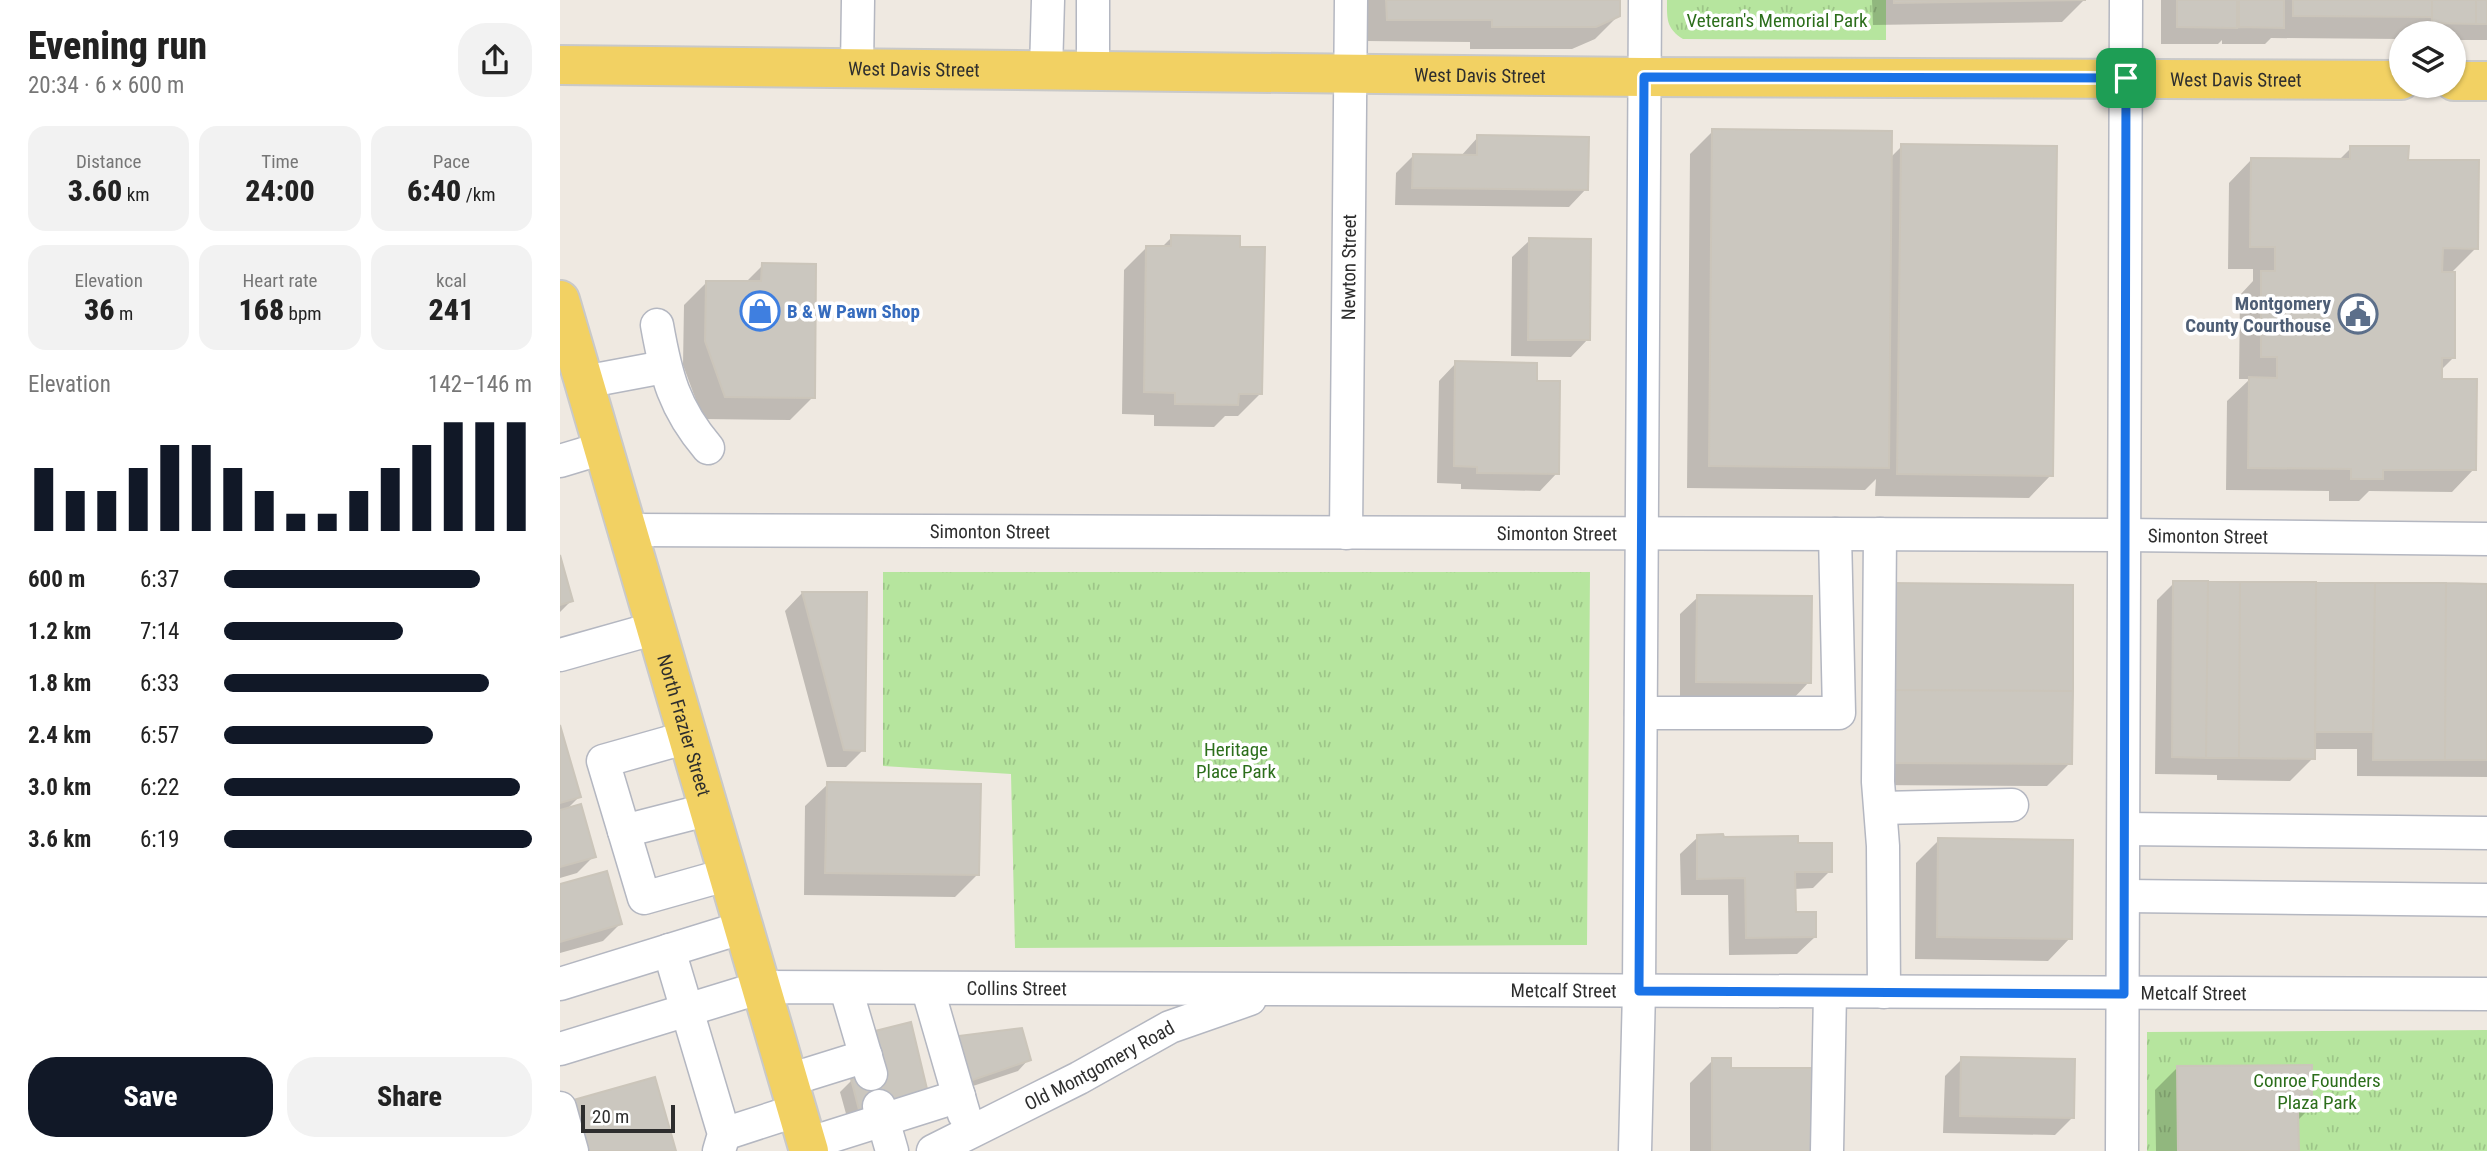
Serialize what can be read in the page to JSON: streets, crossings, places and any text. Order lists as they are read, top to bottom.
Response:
{
  "streets": {
    "main road": ["West Davis Street", "North Frazier Street"],
    "street": [
      "Newton Street",
      "Simonton Street",
      "Collins Street",
      "Metcalf Street",
      "Old Montgomery Road"
    ]
  },
  "crossings": [
    ["West Davis Street", "Newton Street"],
    ["Newton Street", "Simonton Street"],
    ["Simonton Street", "North Frazier Street"],
    ["North Frazier Street", "Collins Street"],
    ["Collins Street", "Metcalf Street"],
    ["Collins Street", "Old Montgomery Road"],
    ["Metcalf Street", "Old Montgomery Road"]
  ],
  "parks": ["Veteran's Memorial Park", "Heritage Place Park", "Conroe Founders Plaza Park"],
  "places": {
    "shop": ["B & W Pawn Shop"],
    "public building": ["Montgomery County Courthouse"]
  },
  "scale_bar": "20 m",
  "page": {
    "heading": ["Evening run", "20:34 · 6 × 600 m"],
    "stats": [
      ["Distance", "3.60 km"],
      ["Time", "24:00"],
      ["Pace", "6:40 /km"],
      ["Elevation", "36 m"],
      ["Heart rate", "168 bpm"],
      ["kcal", "241"]
    ],
    "chart": ["Elevation", "142–146 m"],
    "list": [
      {
        "name": "600 m",
        "note": "6:37"
      },
      {
        "name": "1.2 km",
        "note": "7:14"
      },
      {
        "name": "1.8 km",
        "note": "6:33"
      },
      {
        "name": "2.4 km",
        "note": "6:57"
      },
      {
        "name": "3.0 km",
        "note": "6:22"
      },
      {
        "name": "3.6 km",
        "note": "6:19"
      }
    ],
    "buttons": ["Save", "Share"],
    "scale": "20 m"
  }
}
